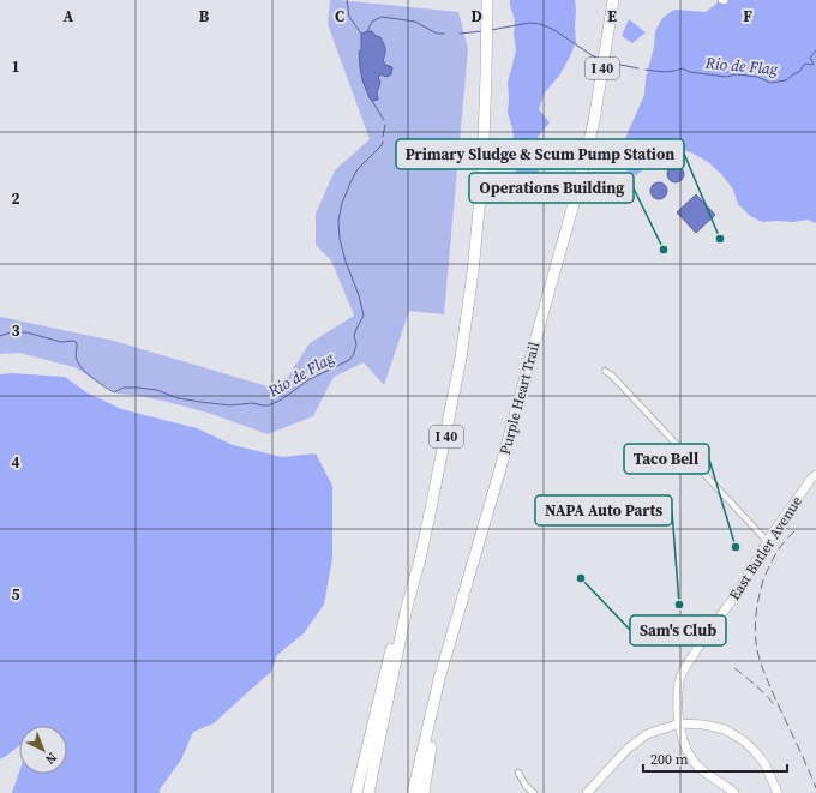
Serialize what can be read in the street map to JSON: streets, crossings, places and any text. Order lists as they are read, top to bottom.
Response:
{
  "streets": {
    "highway": ["I 40", "Purple Heart Trail"],
    "main road": ["East Butler Avenue"]
  },
  "water": ["Rio de Flag"],
  "places": [
    "Primary Sludge & Scum Pump Station",
    "Operations Building",
    "Taco Bell",
    "Sam's Club",
    "NAPA Auto Parts"
  ],
  "scale_bar": "200 m",
  "north": "bottom right",
  "grid": {
    "columns": [
      "A",
      "B",
      "C",
      "D",
      "E",
      "F"
    ],
    "rows": [
      "1",
      "2",
      "3",
      "4",
      "5"
    ]
  }
}
